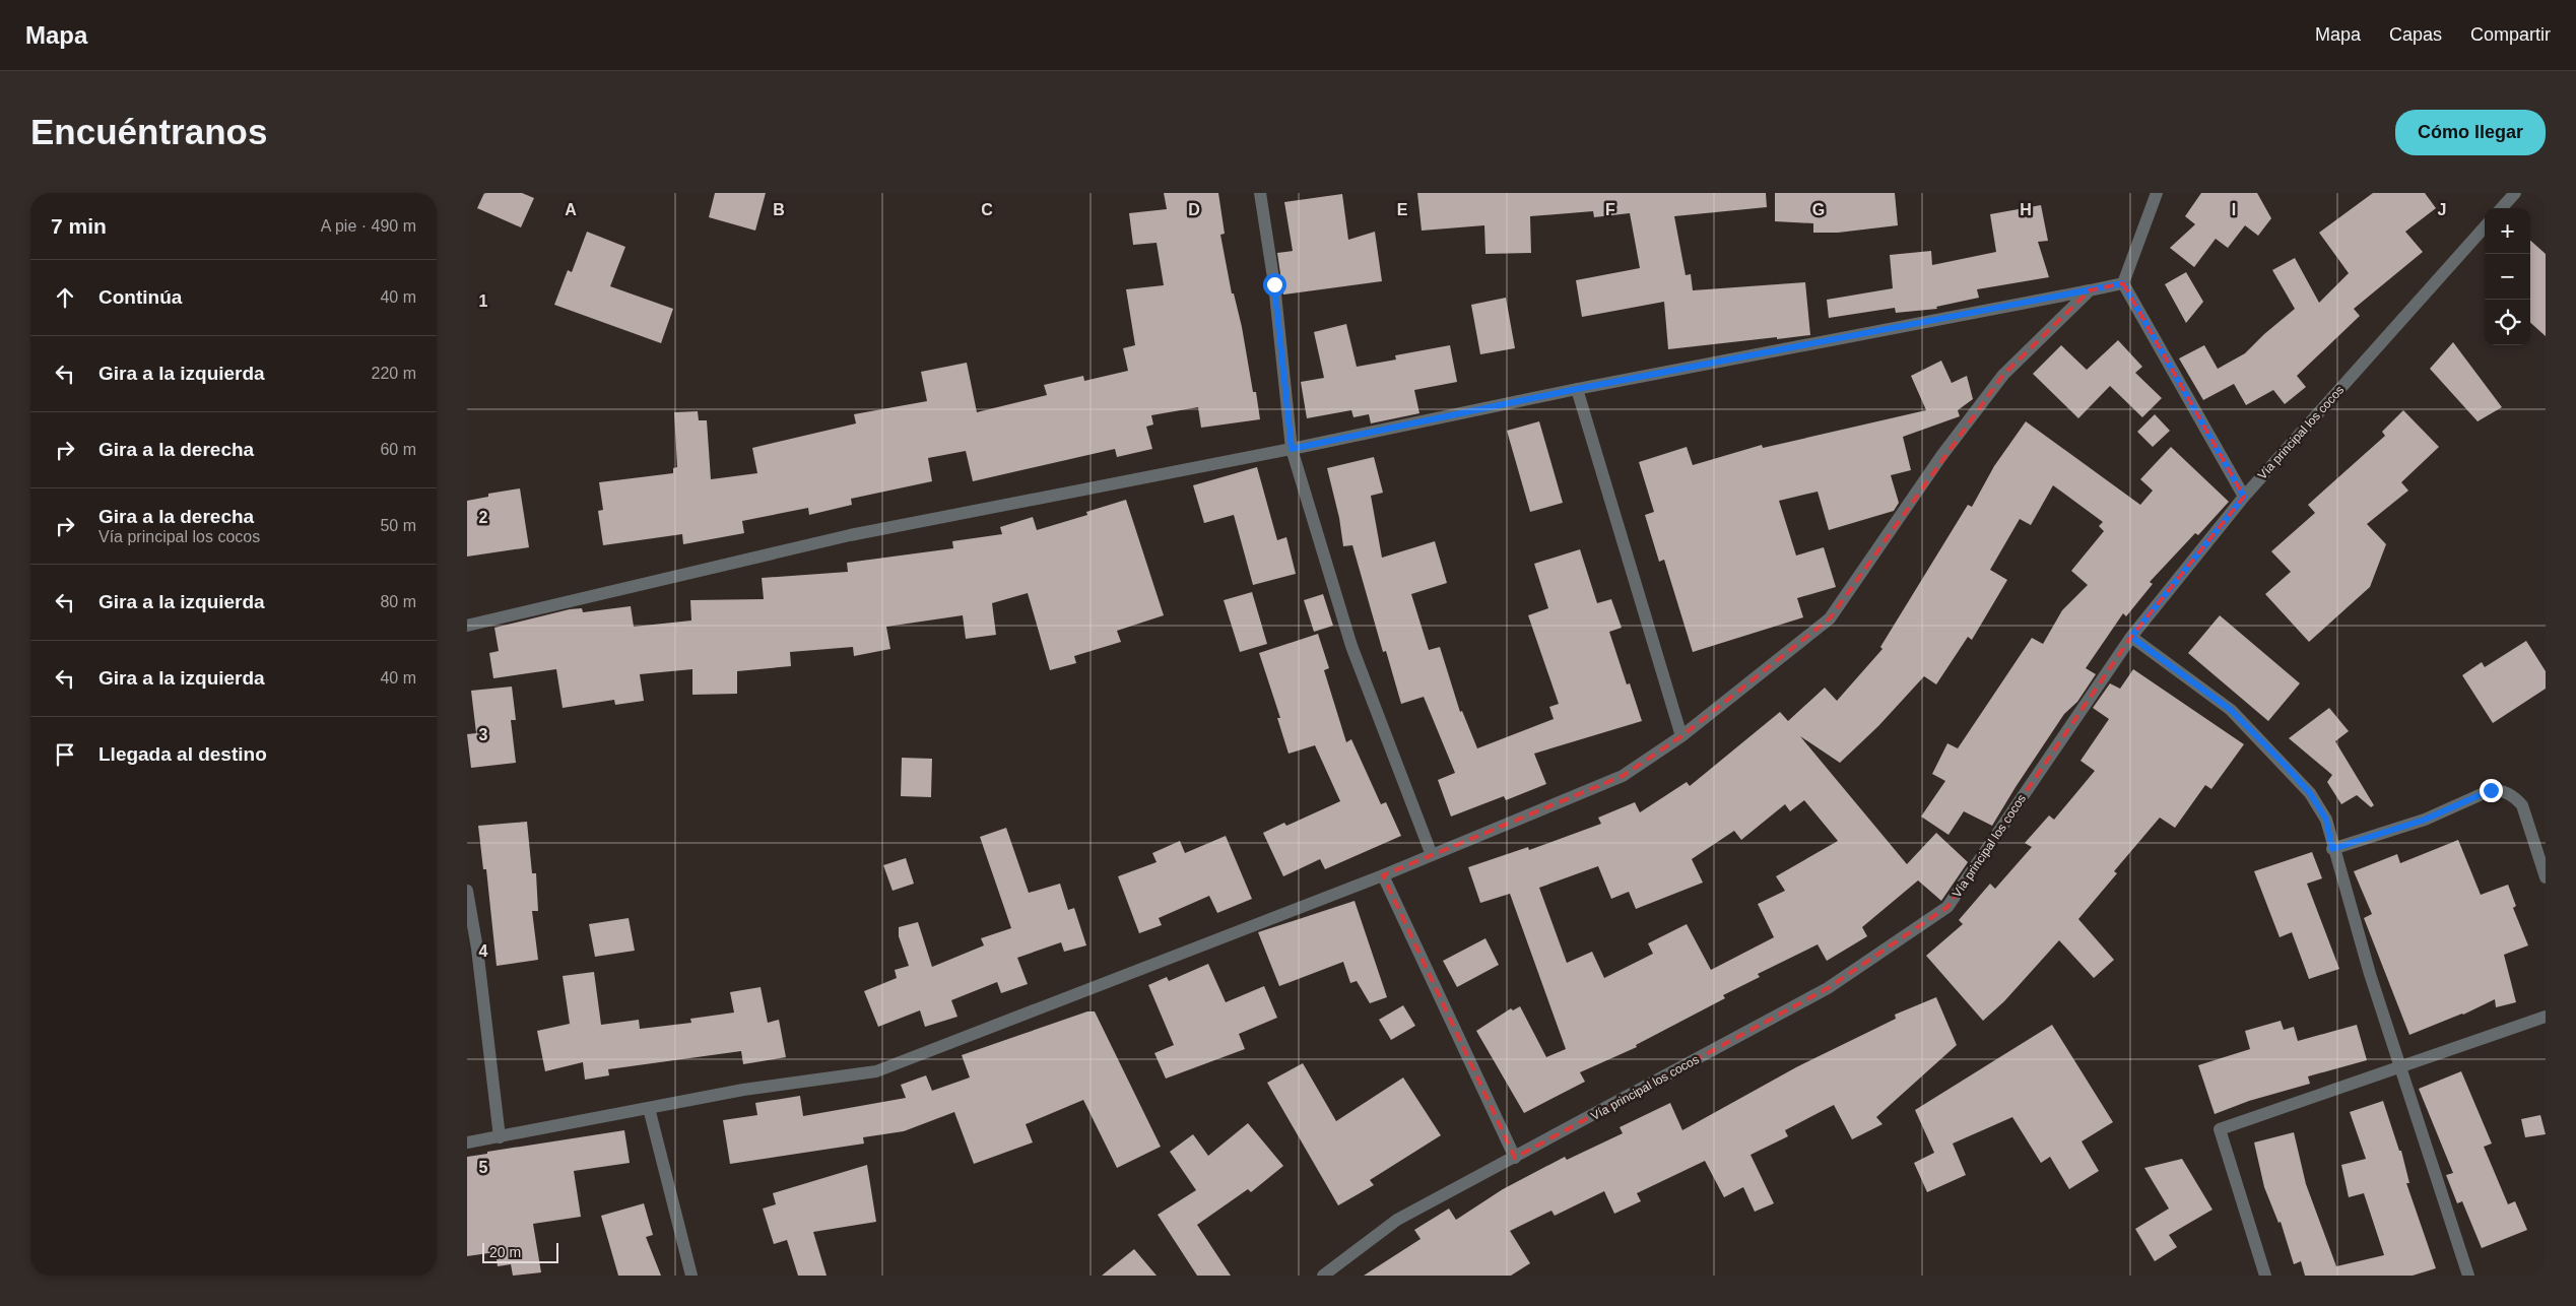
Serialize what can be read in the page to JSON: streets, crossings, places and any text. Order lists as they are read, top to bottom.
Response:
{
  "streets": {
    "street": ["Vía principal los cocos"]
  },
  "scale_bar": "20 m",
  "page": {
    "header": "Mapa",
    "nav": ["Mapa", "Capas", "Compartir"],
    "buttons": "Cómo llegar",
    "title": "Encuéntranos",
    "heading": ["7 min", "A pie · 490 m"],
    "map_buttons": ["+", "−"],
    "list": [
      ["Continúa", "40 m"],
      ["Gira a la izquierda", "220 m"],
      ["Gira a la derecha", "60 m"],
      ["Gira a la derecha", "Vía principal los cocos", "50 m"],
      ["Gira a la izquierda", "80 m"],
      ["Gira a la izquierda", "40 m"],
      "Llegada al destino"
    ],
    "scale": "20 m"
  },
  "grid": {
    "columns": [
      "A",
      "B",
      "C",
      "D",
      "E",
      "F",
      "G",
      "H",
      "I",
      "J"
    ],
    "rows": [
      "1",
      "2",
      "3",
      "4",
      "5"
    ]
  }
}
